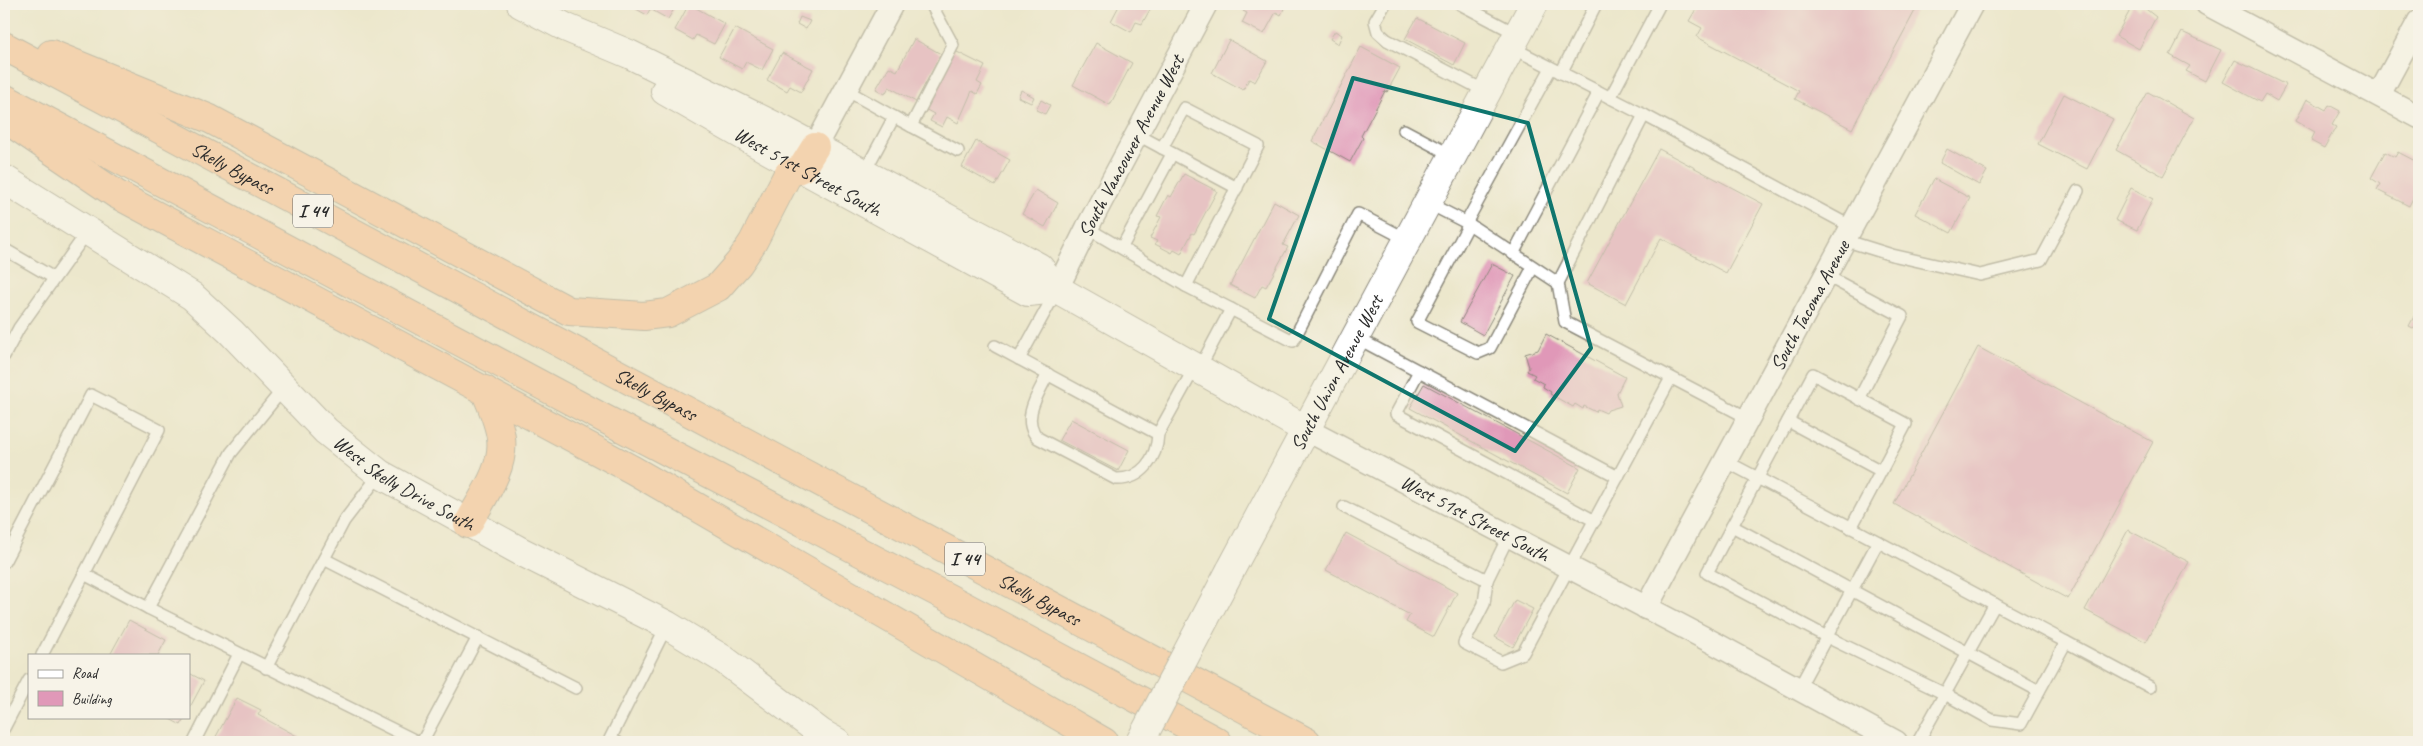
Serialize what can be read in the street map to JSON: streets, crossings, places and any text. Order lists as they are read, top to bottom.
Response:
{
  "streets": {
    "highway": ["Skelly Bypass", "I 44"],
    "street": [
      "South Vancouver Avenue West",
      "West 51st Street South",
      "South Tacoma Avenue",
      "South Union Avenue West",
      "West Skelly Drive South"
    ]
  },
  "crossings": [
    ["South Vancouver Avenue West", "West 51st Street South"],
    ["West 51st Street South", "South Tacoma Avenue"],
    ["West 51st Street South", "South Union Avenue West"]
  ],
  "legend": ["Road", "Building"]
}
